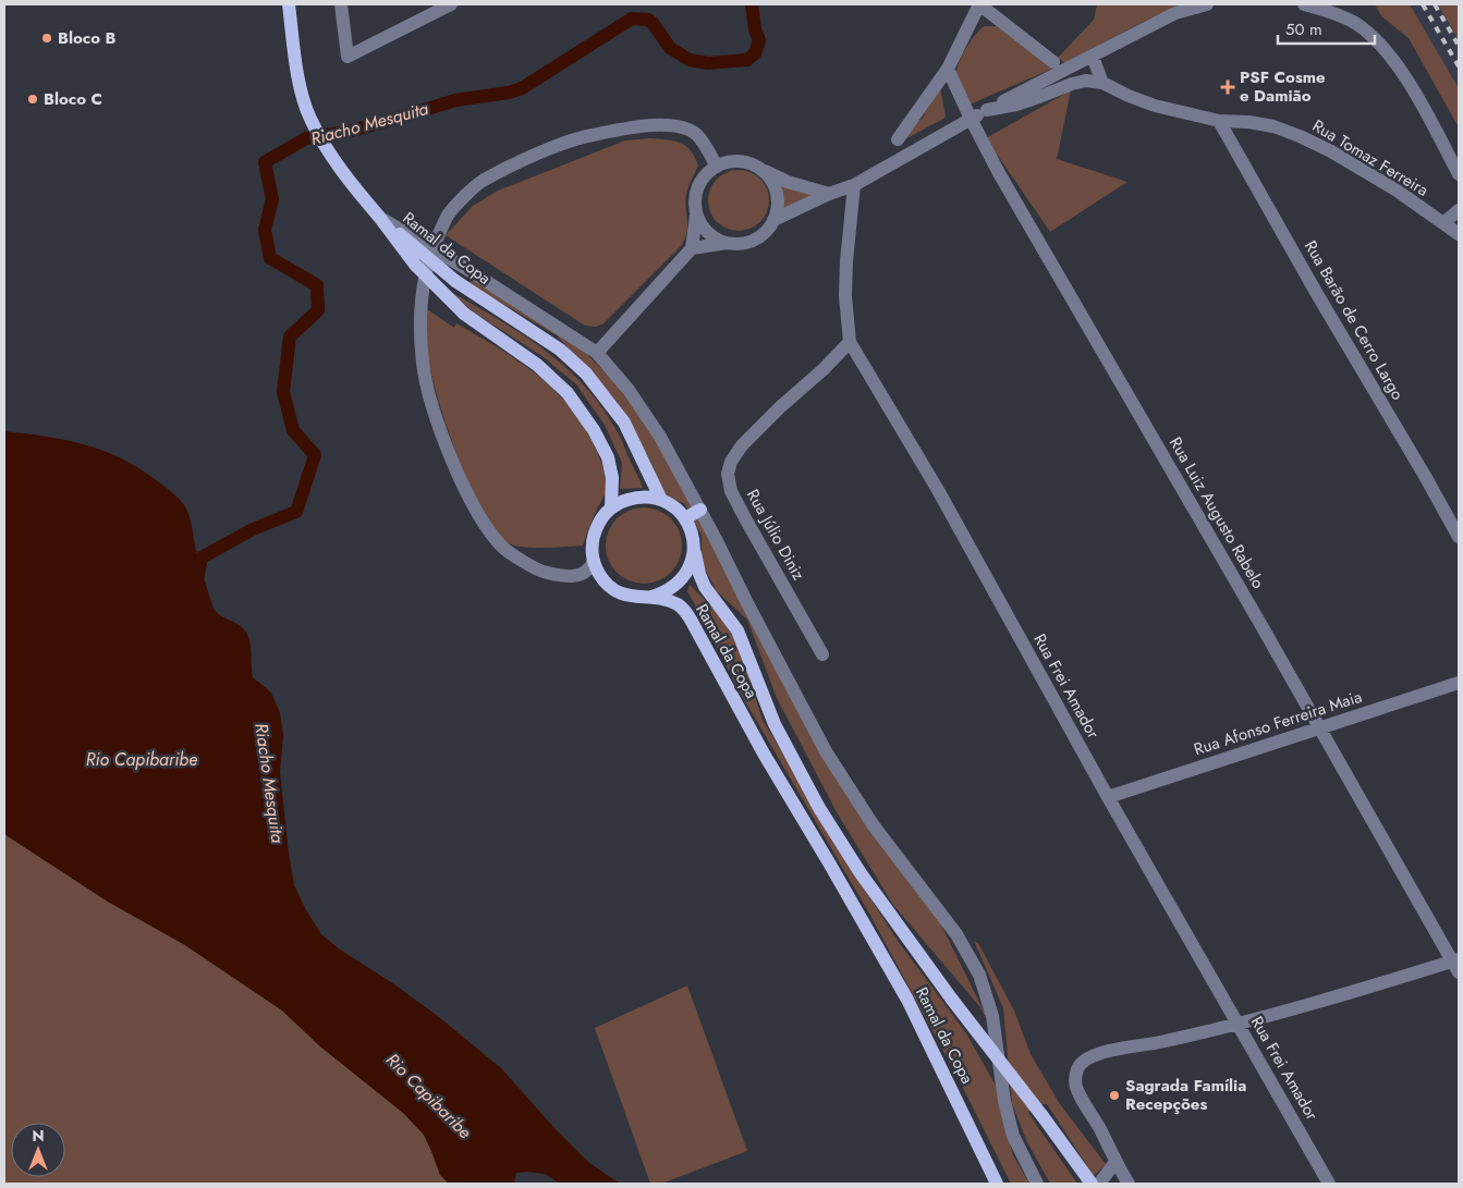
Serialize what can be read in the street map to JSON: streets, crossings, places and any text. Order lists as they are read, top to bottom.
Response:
{
  "streets": {
    "main road": ["Ramal da Copa"],
    "street": [
      "Rua Tomaz Ferreira",
      "Rua Barão de Cerro Largo",
      "Rua Luiz Augusto Rabelo",
      "Rua Júlio Diniz",
      "Rua Frei Amador",
      "Rua Afonso Ferreira Maia"
    ]
  },
  "crossings": [
    ["Rua Tomaz Ferreira", "Rua Barão de Cerro Largo"],
    ["Rua Luiz Augusto Rabelo", "Rua Afonso Ferreira Maia"],
    ["Rua Júlio Diniz", "Rua Frei Amador"],
    ["Rua Frei Amador", "Rua Afonso Ferreira Maia"]
  ],
  "water": ["Riacho Mesquita", "Rio Capibaribe"],
  "places": {
    "other": ["Bloco B", "Bloco C", "Sagrada Família Recepções"],
    "health": ["PSF Cosme e Damião"]
  },
  "scale_bar": "50 m",
  "north": "top"
}
